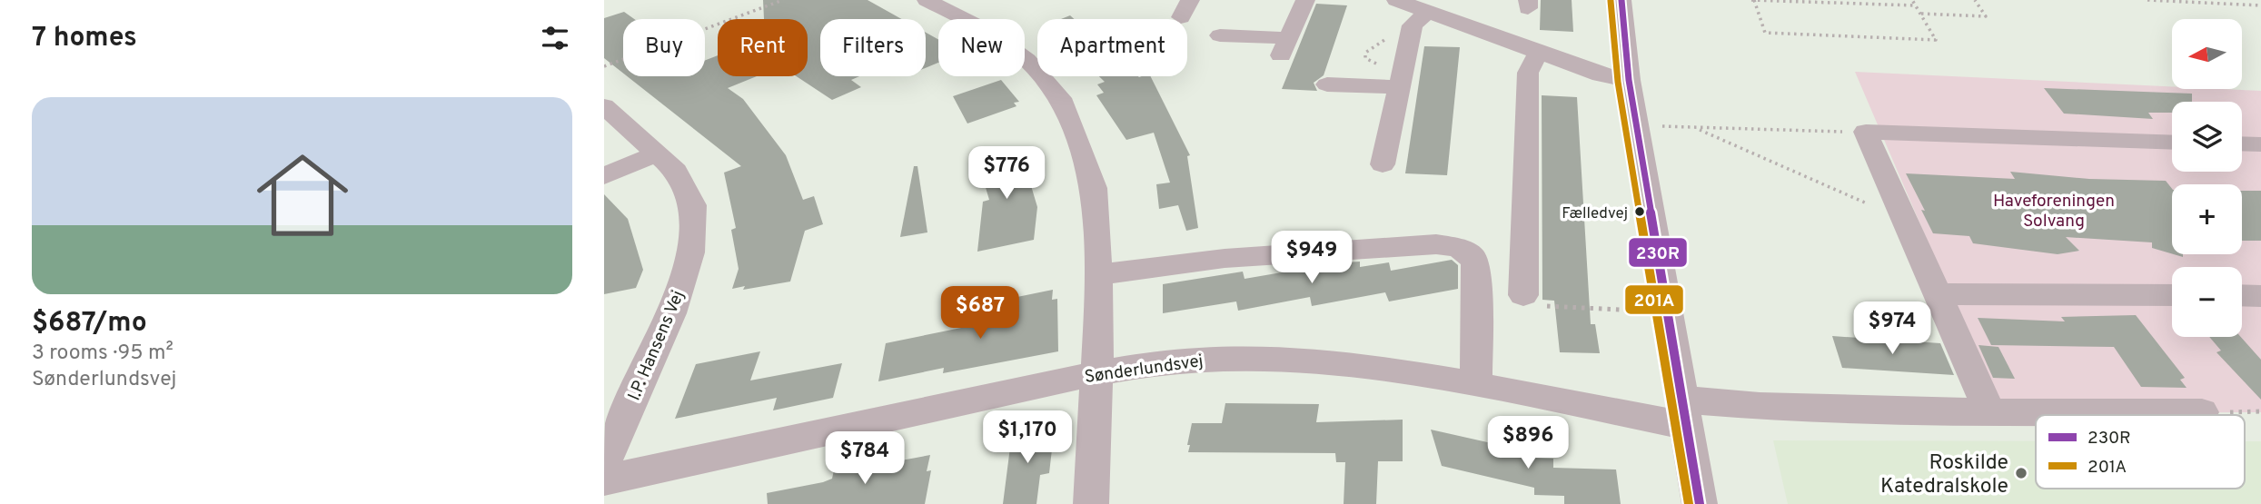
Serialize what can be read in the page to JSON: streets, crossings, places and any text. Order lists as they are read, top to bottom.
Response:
{
  "streets": {
    "street": ["I.P. Hansens Vej", "Sønderlundsvej"]
  },
  "parks": ["Haveforeningen Solvang"],
  "places": ["Fælledvej", "Roskilde Katedralskole"],
  "lines": ["transit line 230R", "transit line 201A"],
  "legend": ["230R", "201A"],
  "north": "left",
  "page": {
    "heading": "7 homes",
    "map_buttons": ["+", "−"],
    "chip": [
      "Buy",
      "Rent",
      "Filters",
      "New",
      "Apartment"
    ],
    "list": [
      {
        "name": "$687/mo",
        "note": "3 rooms · 95 m² · Sønderlundsvej"
      }
    ],
    "price": [
      "$776",
      "$949",
      "$687",
      "$974",
      "$1,170",
      "$896",
      "$784"
    ]
  }
}
